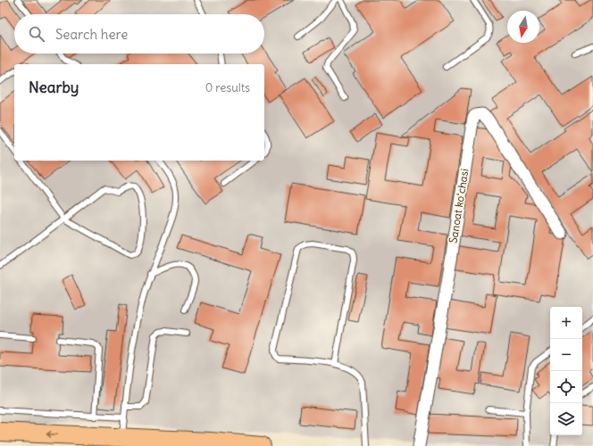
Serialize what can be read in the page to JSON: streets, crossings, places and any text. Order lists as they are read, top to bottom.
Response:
{
  "streets": {
    "street": ["Sanoat koʻchasi"]
  },
  "north": "bottom",
  "page": {
    "search": "Search here",
    "heading": ["Nearby", "0 results"],
    "map_buttons": ["+", "−"]
  }
}
